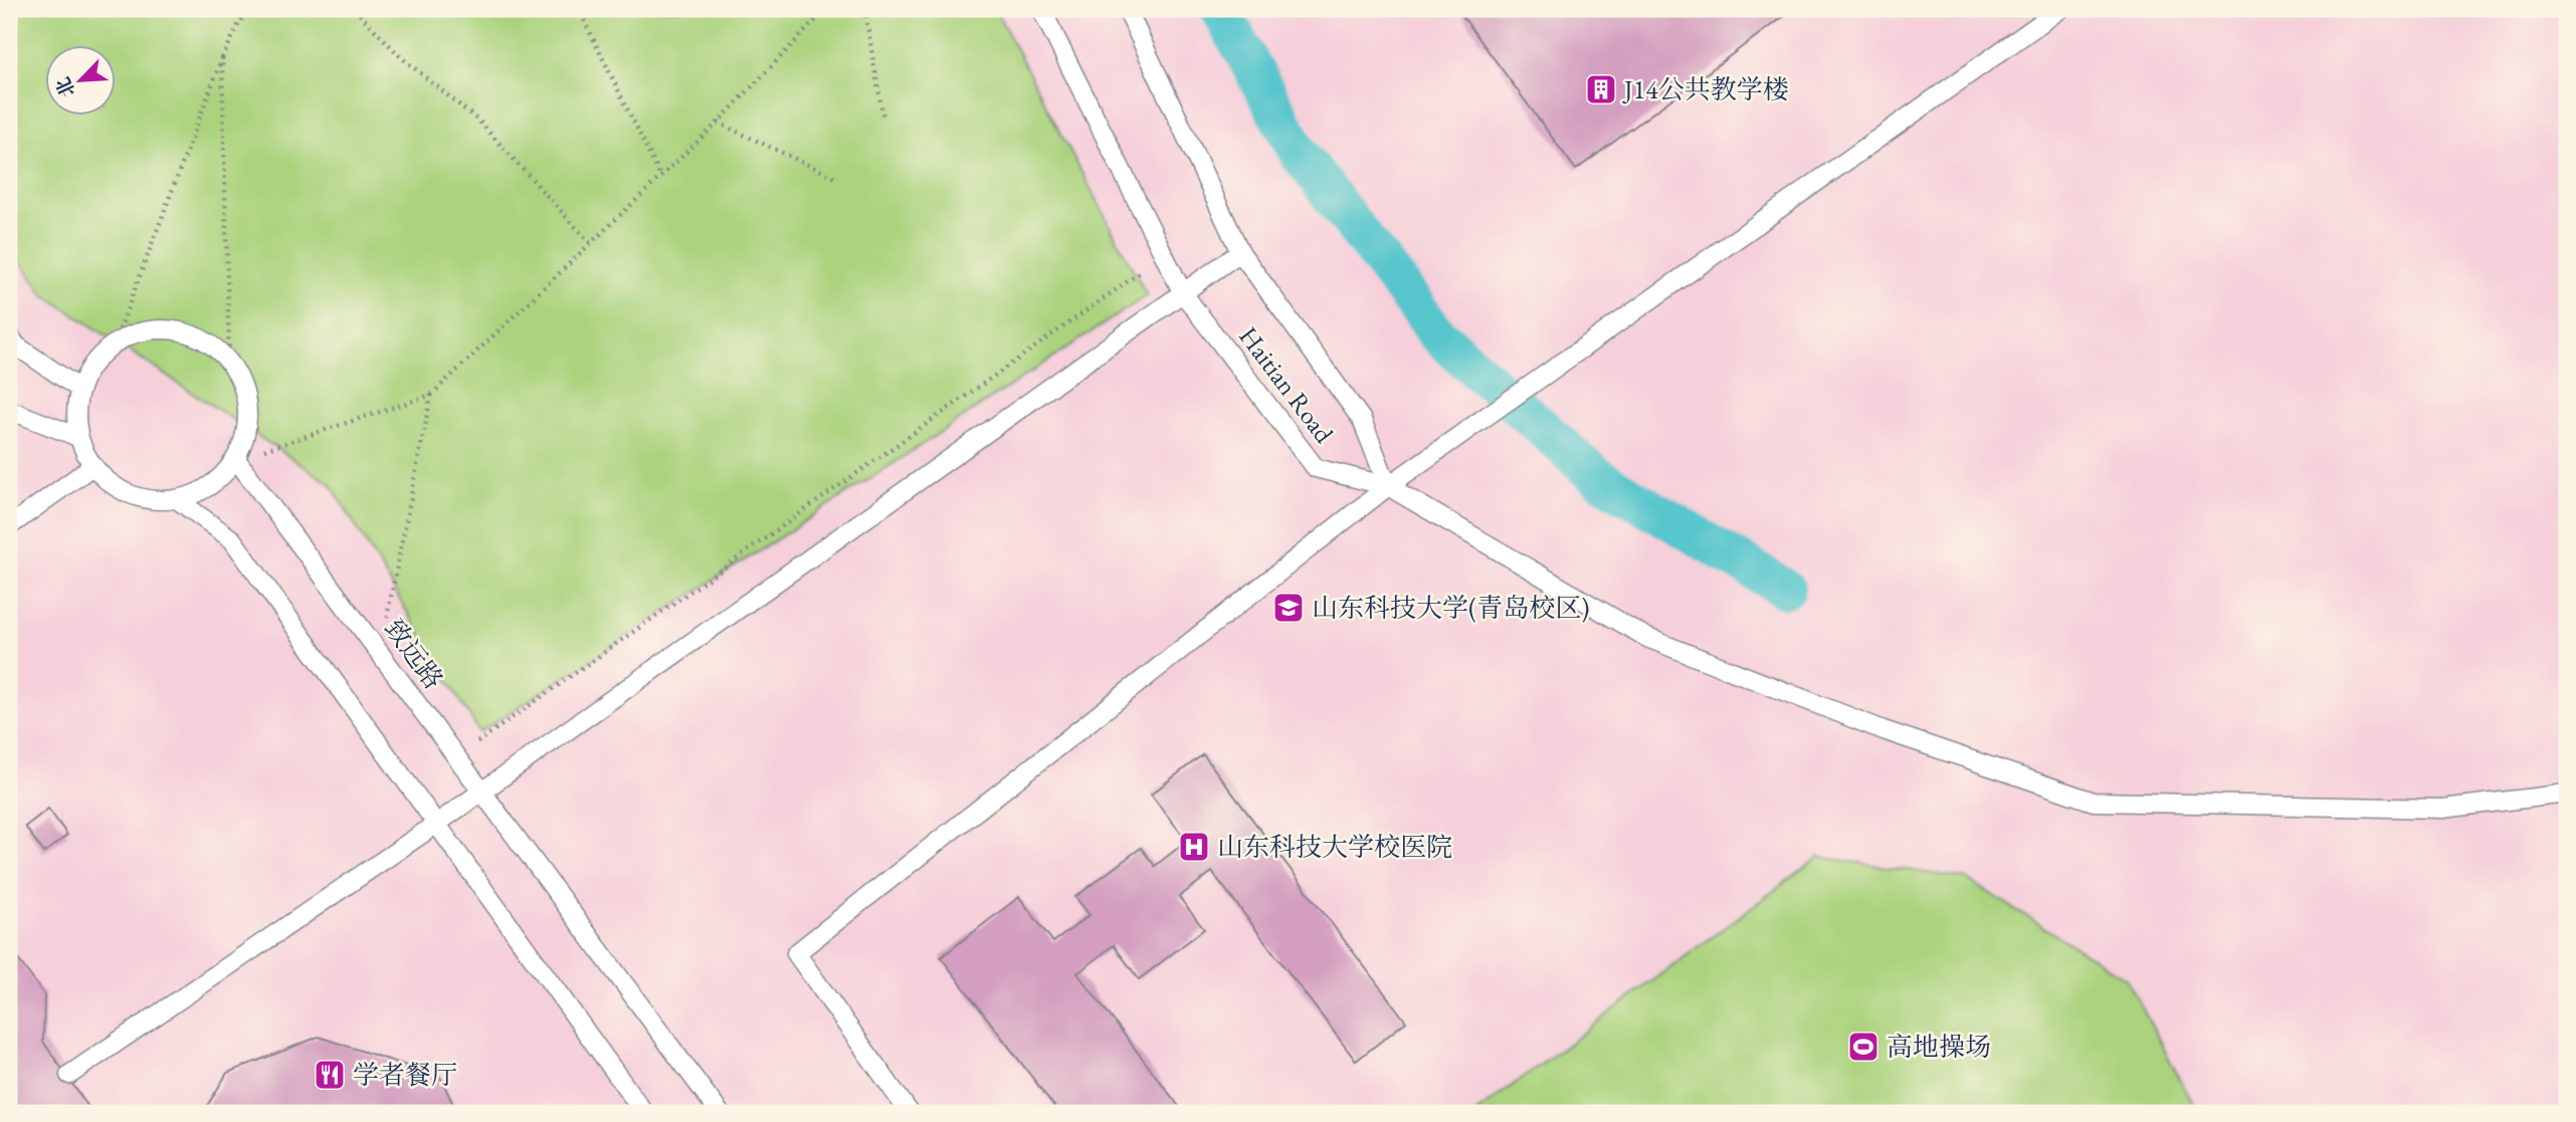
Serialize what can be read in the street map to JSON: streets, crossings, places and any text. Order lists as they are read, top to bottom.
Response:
{
  "streets": {
    "lane": ["Haitian Road", "致远路"]
  },
  "places": {
    "building": ["J14公共教学楼"],
    "school or university": ["山东科技大学(青岛校区)"],
    "hospital": ["山东科技大学校医院"],
    "sports": ["高地操场"],
    "restaurant": ["学者餐厅"]
  },
  "north": "bottom left"
}
